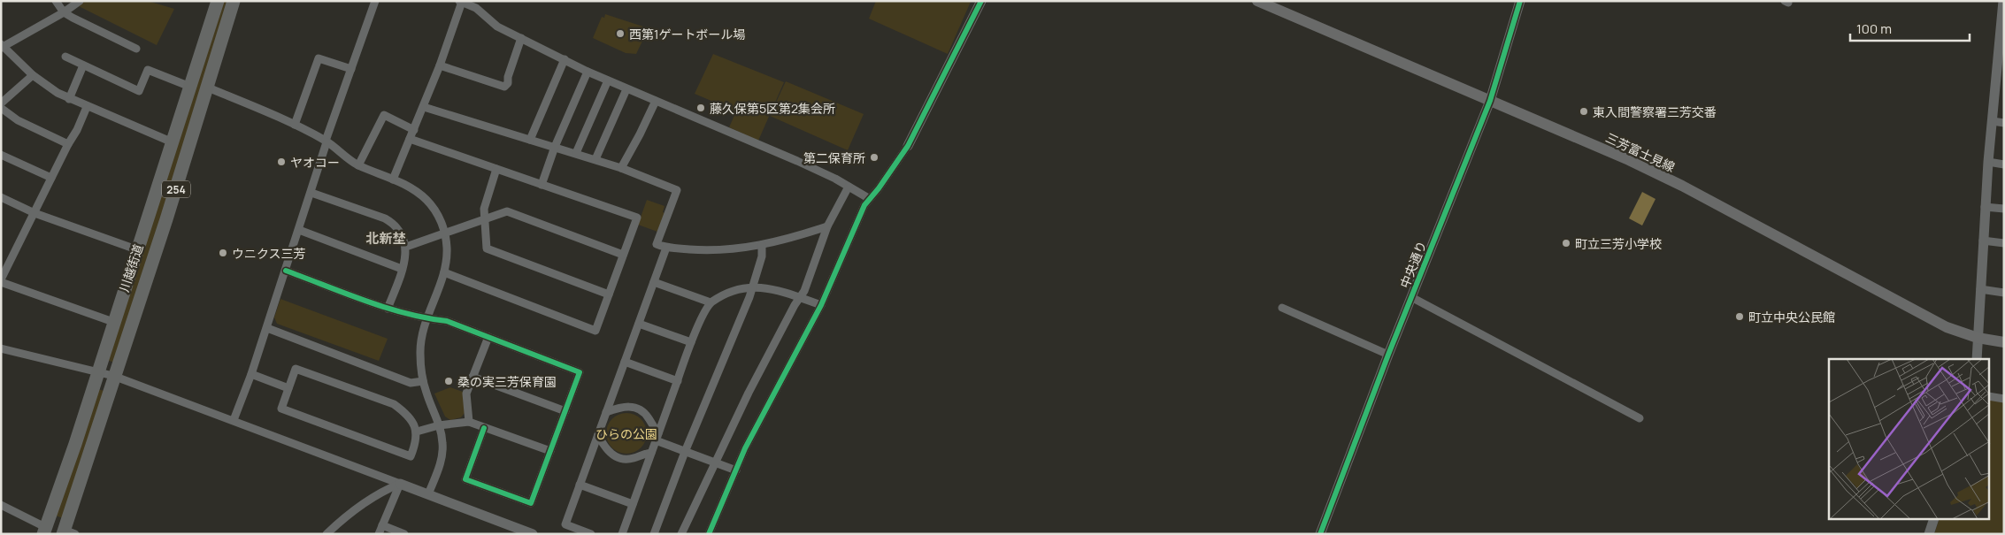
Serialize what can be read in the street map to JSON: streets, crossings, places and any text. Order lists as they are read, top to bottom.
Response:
{
  "streets": {
    "highway": ["254", "川越街道"],
    "main road": ["三芳富士見線"],
    "street": ["中央通り"]
  },
  "crossings": [
    ["三芳富士見線", "中央通り"]
  ],
  "districts": ["北新埜"],
  "parks": ["ひらの公園"],
  "places": [
    "西第1ゲートボール場",
    "藤久保第5区第2集会所",
    "東入間警察署三芳交番",
    "第二保育所",
    "ヤオコー",
    "町立三芳小学校",
    "ウニクス三芳",
    "町立中央公民館",
    "桑の実三芳保育園"
  ],
  "scale_bar": "100 m"
}
